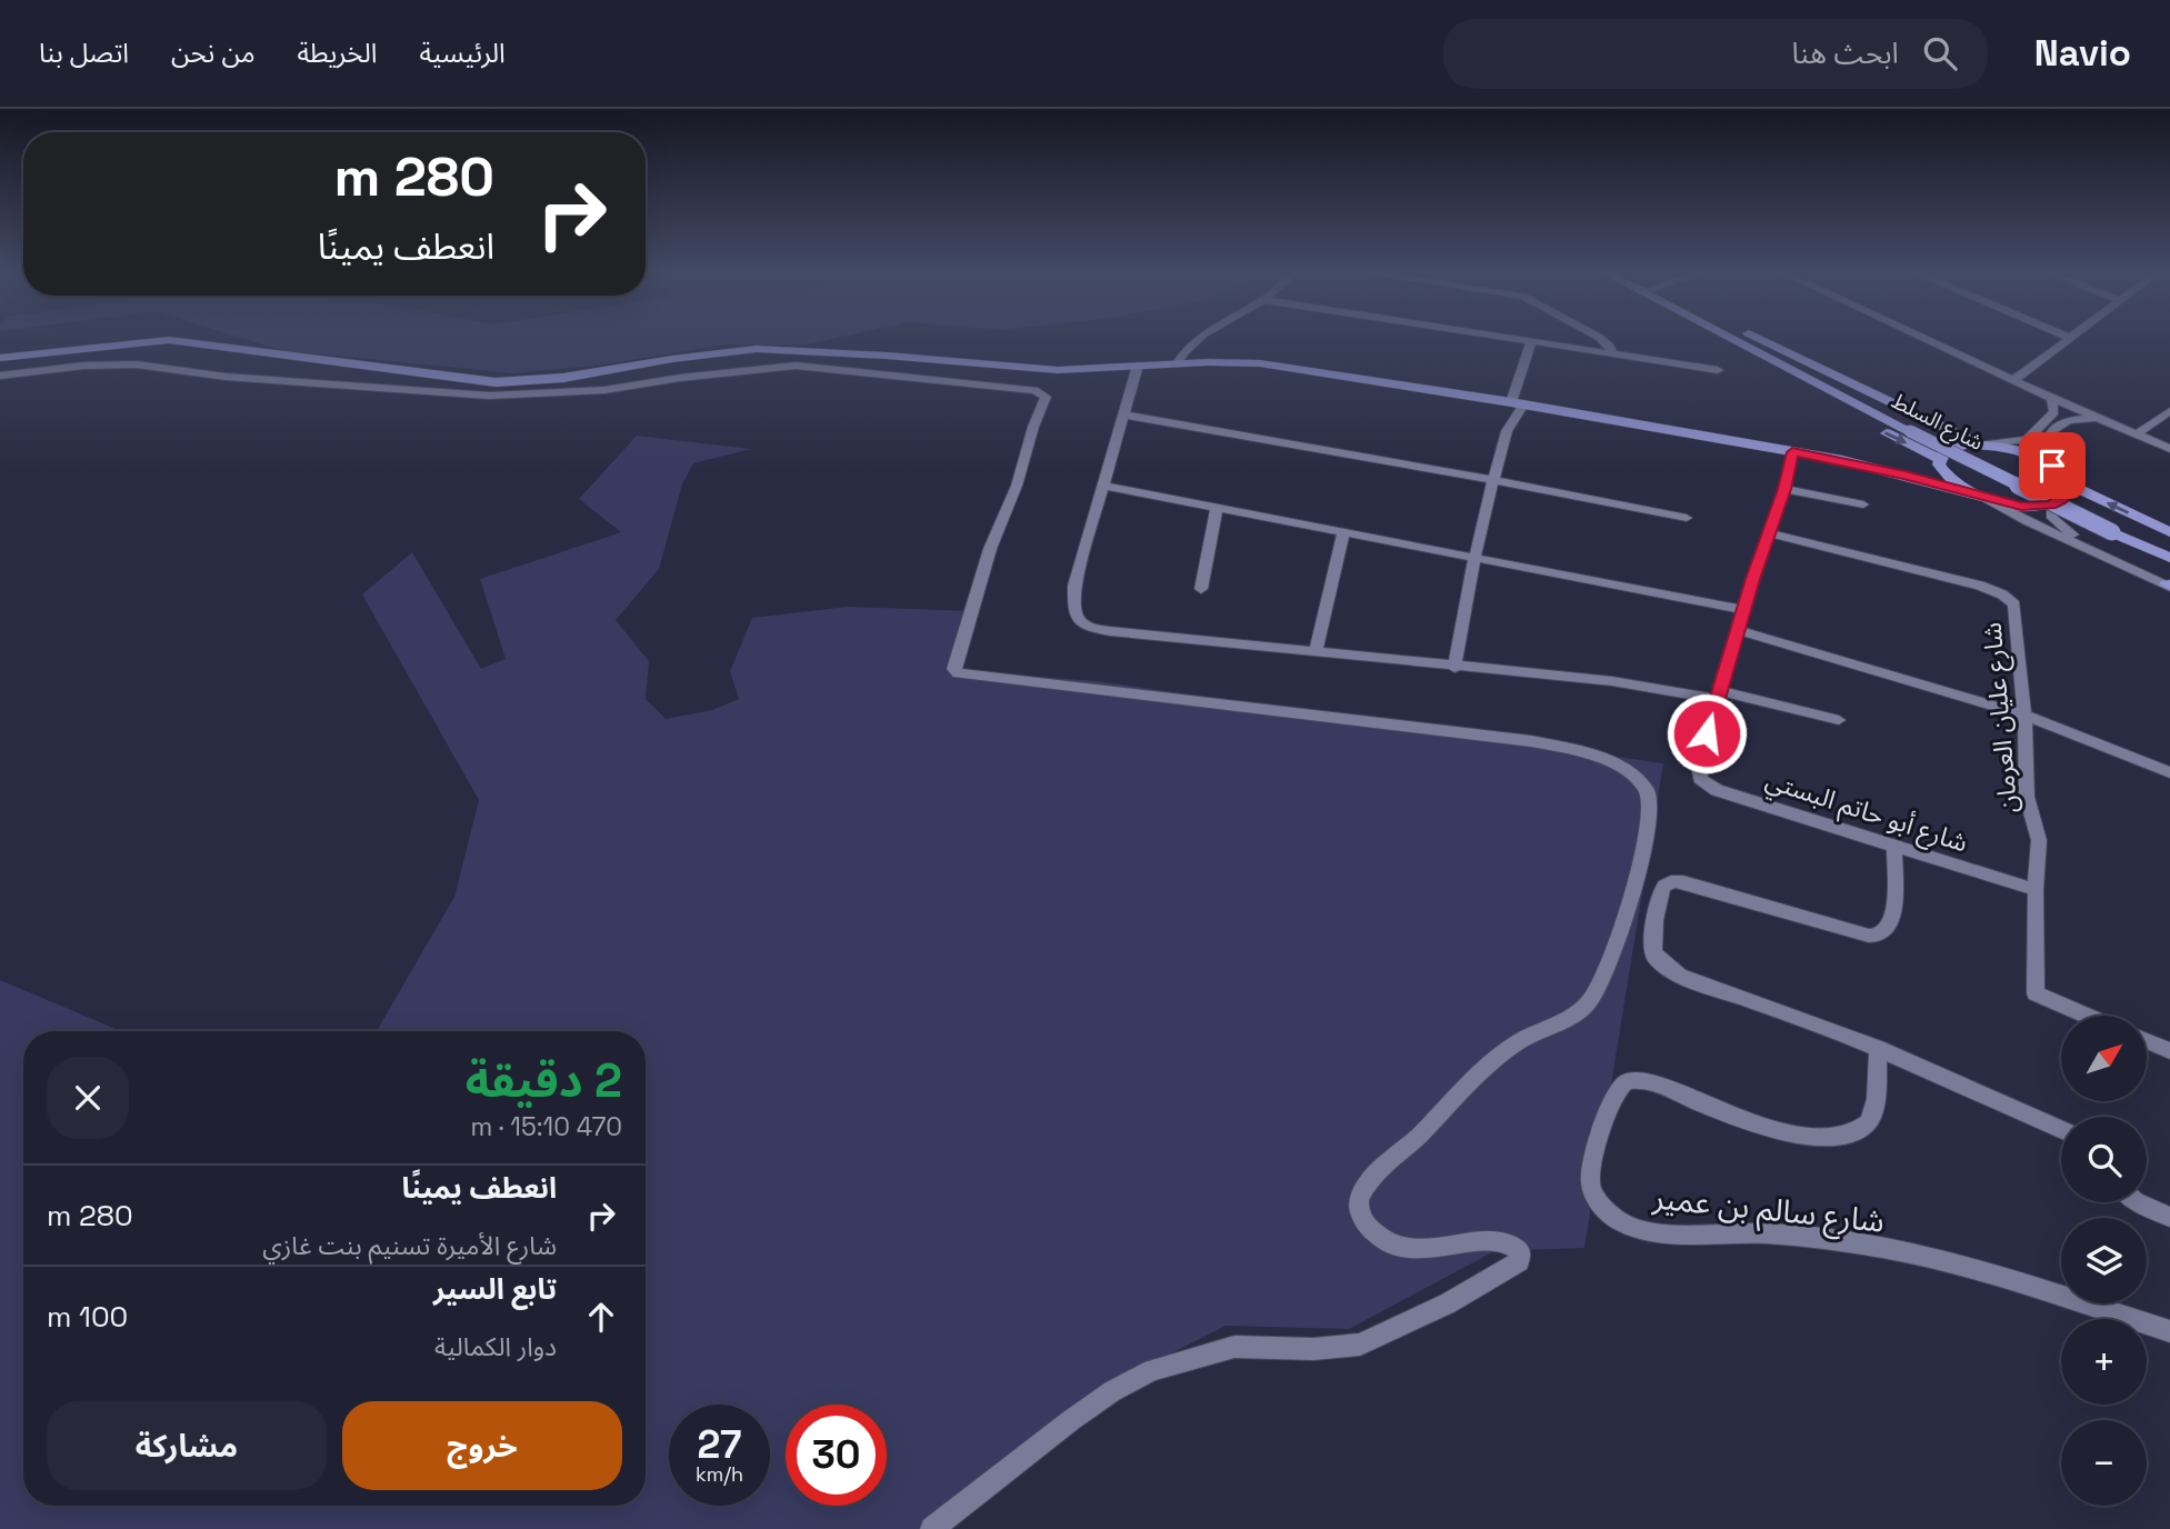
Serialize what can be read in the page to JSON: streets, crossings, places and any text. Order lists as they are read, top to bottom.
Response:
{
  "streets": {
    "main road": ["شارع السلط"],
    "street": ["شارع عليان العرمان", "شارع أبو حاتم البستي", "شارع سالم بن عمير"]
  },
  "crossings": [
    ["شارع عليان العرمان", "شارع أبو حاتم البستي"]
  ],
  "north": "top right",
  "page": {
    "header": "Navio",
    "search": "ابحث هنا",
    "nav": [
      "الرئيسية",
      "الخريطة",
      "من نحن",
      "اتصل بنا"
    ],
    "turn": ["280 m", "انعطف يمينًا"],
    "map_buttons": ["+", "−"],
    "heading": ["2 دقيقة", "470 m · 15:10"],
    "list": [
      {
        "name": "انعطف يمينًا",
        "note": "شارع الأميرة تسنيم بنت غازي",
        "value": "280 m"
      },
      {
        "name": "تابع السير",
        "note": "دوار الكمالية",
        "value": "100 m"
      }
    ],
    "buttons": ["خروج", "مشاركة"],
    "speed": "27 km/h",
    "limit": "30"
  }
}
